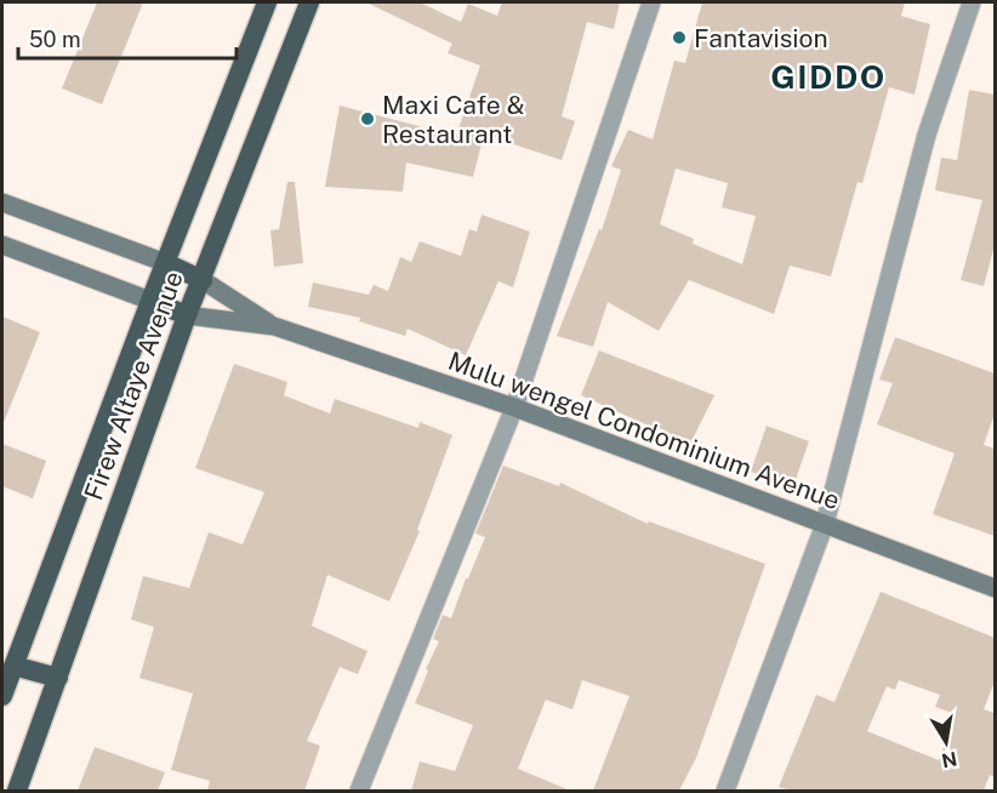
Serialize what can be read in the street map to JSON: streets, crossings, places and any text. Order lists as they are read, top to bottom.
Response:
{
  "streets": {
    "highway": ["Firew Altaye Avenue"],
    "main road": ["Mulu wengel Condominium Avenue"]
  },
  "districts": ["GIDDO"],
  "places": ["Fantavision", "Maxi Cafe & Restaurant"],
  "scale_bar": "50 m",
  "north": "bottom"
}
